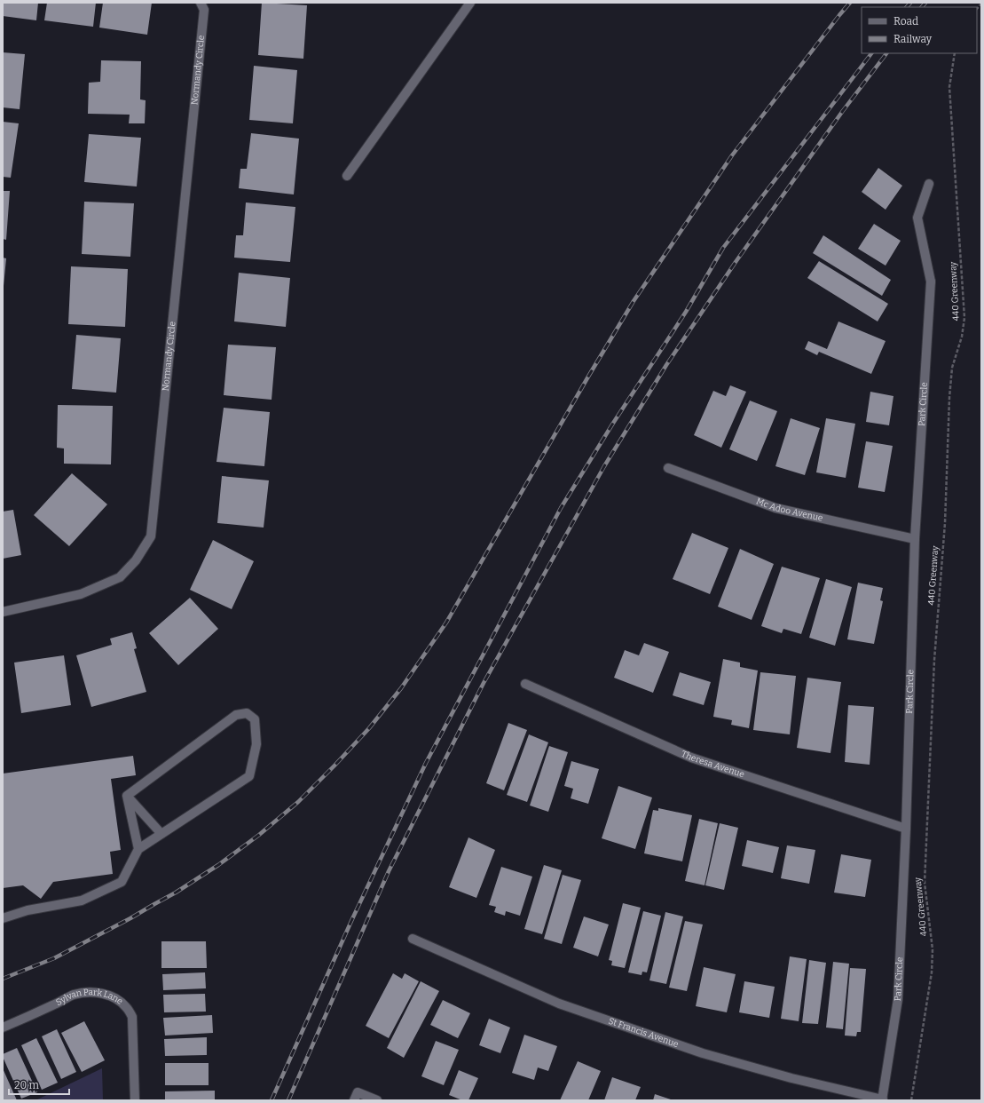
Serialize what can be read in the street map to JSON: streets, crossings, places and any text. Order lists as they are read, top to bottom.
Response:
{
  "streets": {
    "street": [
      "Normandy Circle",
      "Park Circle",
      "Mc Adoo Avenue",
      "Theresa Avenue",
      "Sylvan Park Lane",
      "St Francis Avenue"
    ],
    "path": ["440 Greenway"]
  },
  "crossings": [
    ["Park Circle", "Mc Adoo Avenue"],
    ["Park Circle", "Theresa Avenue"],
    ["Park Circle", "St Francis Avenue"]
  ],
  "legend": ["Road", "Railway"],
  "scale_bar": "20 m"
}
